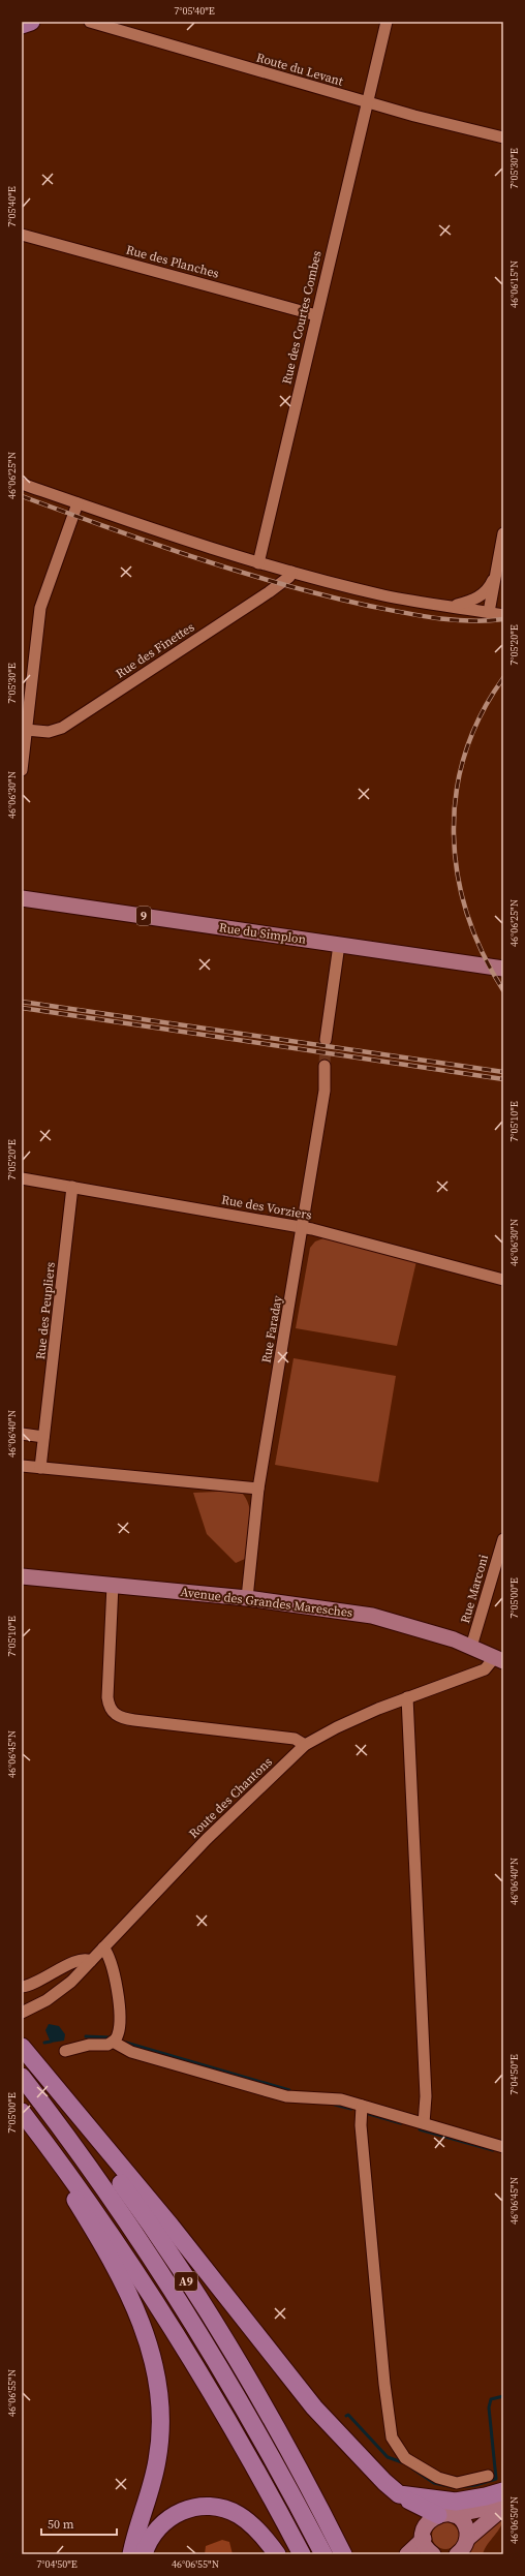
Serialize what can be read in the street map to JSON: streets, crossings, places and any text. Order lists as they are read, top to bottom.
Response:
{
  "streets": {
    "highway": ["A9"],
    "main road": ["9", "Rue du Simplon", "Avenue des Grandes Maresches"],
    "street": [
      "Route du Levant",
      "Rue des Planches",
      "Rue des Courtes Combes",
      "Rue des Finettes",
      "Rue des Vorziers",
      "Rue des Peupliers",
      "Rue Faraday",
      "Rue Marconi",
      "Route des Chantons"
    ]
  },
  "crossings": [
    ["Route du Levant", "Rue des Courtes Combes"],
    ["Rue des Planches", "Rue des Courtes Combes"],
    ["Rue des Vorziers", "Rue des Peupliers"],
    ["Rue des Vorziers", "Rue Faraday"],
    ["Rue Faraday", "Avenue des Grandes Maresches"],
    ["Rue Marconi", "Avenue des Grandes Maresches"],
    ["Avenue des Grandes Maresches", "Route des Chantons"]
  ],
  "scale_bar": "50 m",
  "coordinates": [
    "7°05'40\"E",
    "7°05'30\"E",
    "46°06'15\"N",
    "46°06'25\"N",
    "7°05'20\"E",
    "46°06'30\"N",
    "7°05'10\"E",
    "46°06'40\"N",
    "7°05'00\"E",
    "46°06'45\"N",
    "7°04'50\"E",
    "46°06'55\"N",
    "46°06'50\"N"
  ]
}
